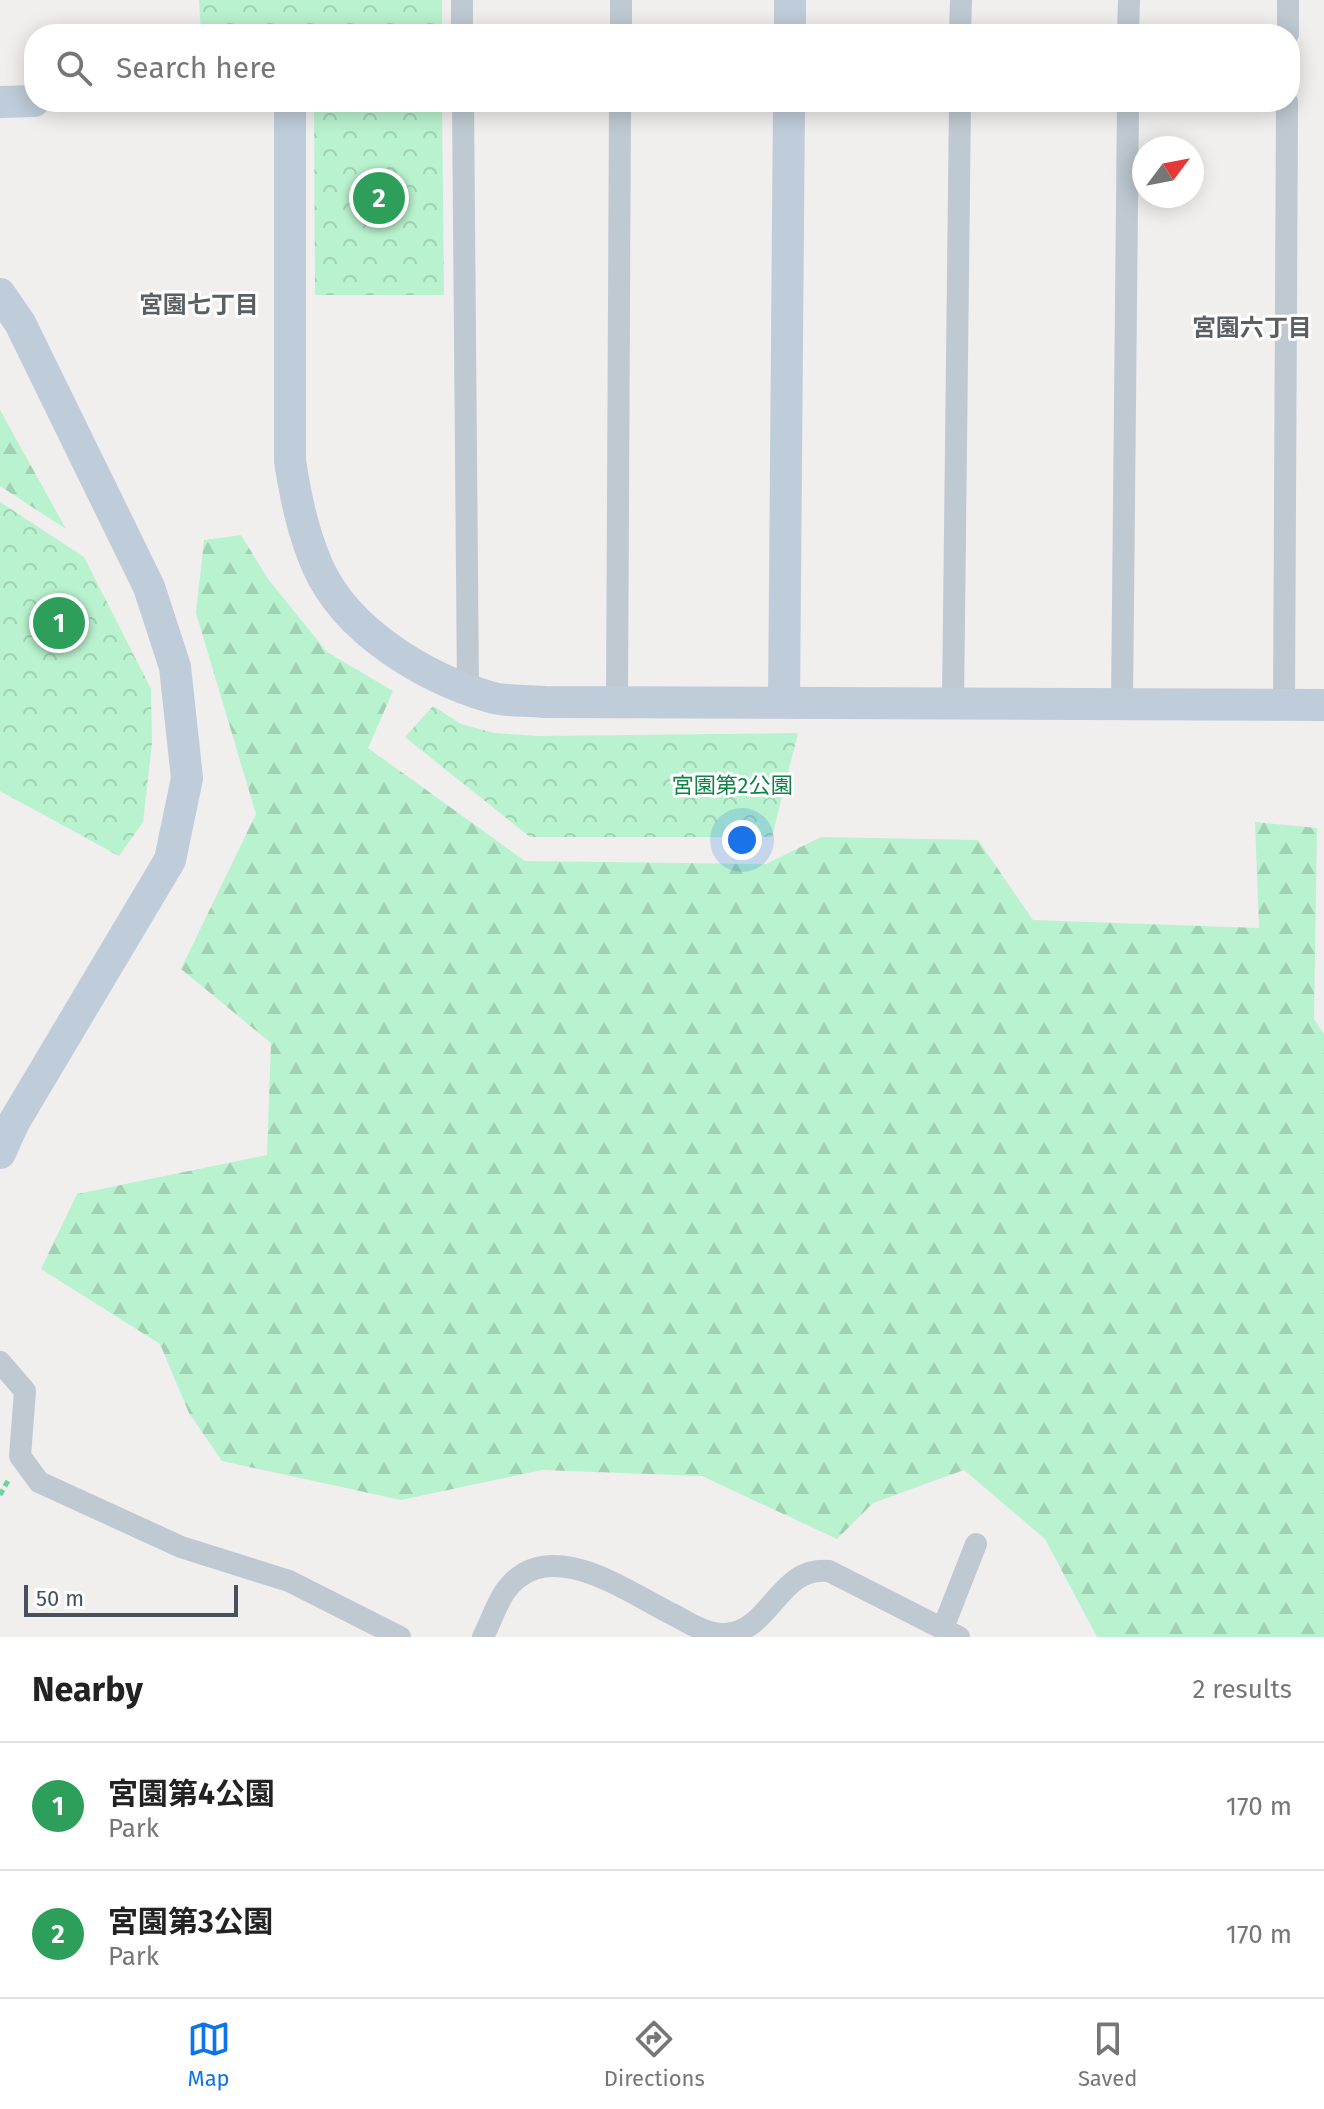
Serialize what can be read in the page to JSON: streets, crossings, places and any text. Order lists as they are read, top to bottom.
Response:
{
  "districts": ["宮園七丁目", "宮園六丁目"],
  "parks": ["宮園第2公園"],
  "scale_bar": "50 m",
  "north": "top right",
  "page": {
    "search": "Search here",
    "pins": ["2", "1"],
    "scale": "50 m",
    "heading": ["Nearby", "2 results"],
    "list": [
      {
        "mark": "1",
        "name": "宮園第4公園",
        "note": "Park",
        "value": "170 m"
      },
      {
        "mark": "2",
        "name": "宮園第3公園",
        "note": "Park",
        "value": "170 m"
      }
    ],
    "nav": ["Map", "Directions", "Saved"]
  }
}
